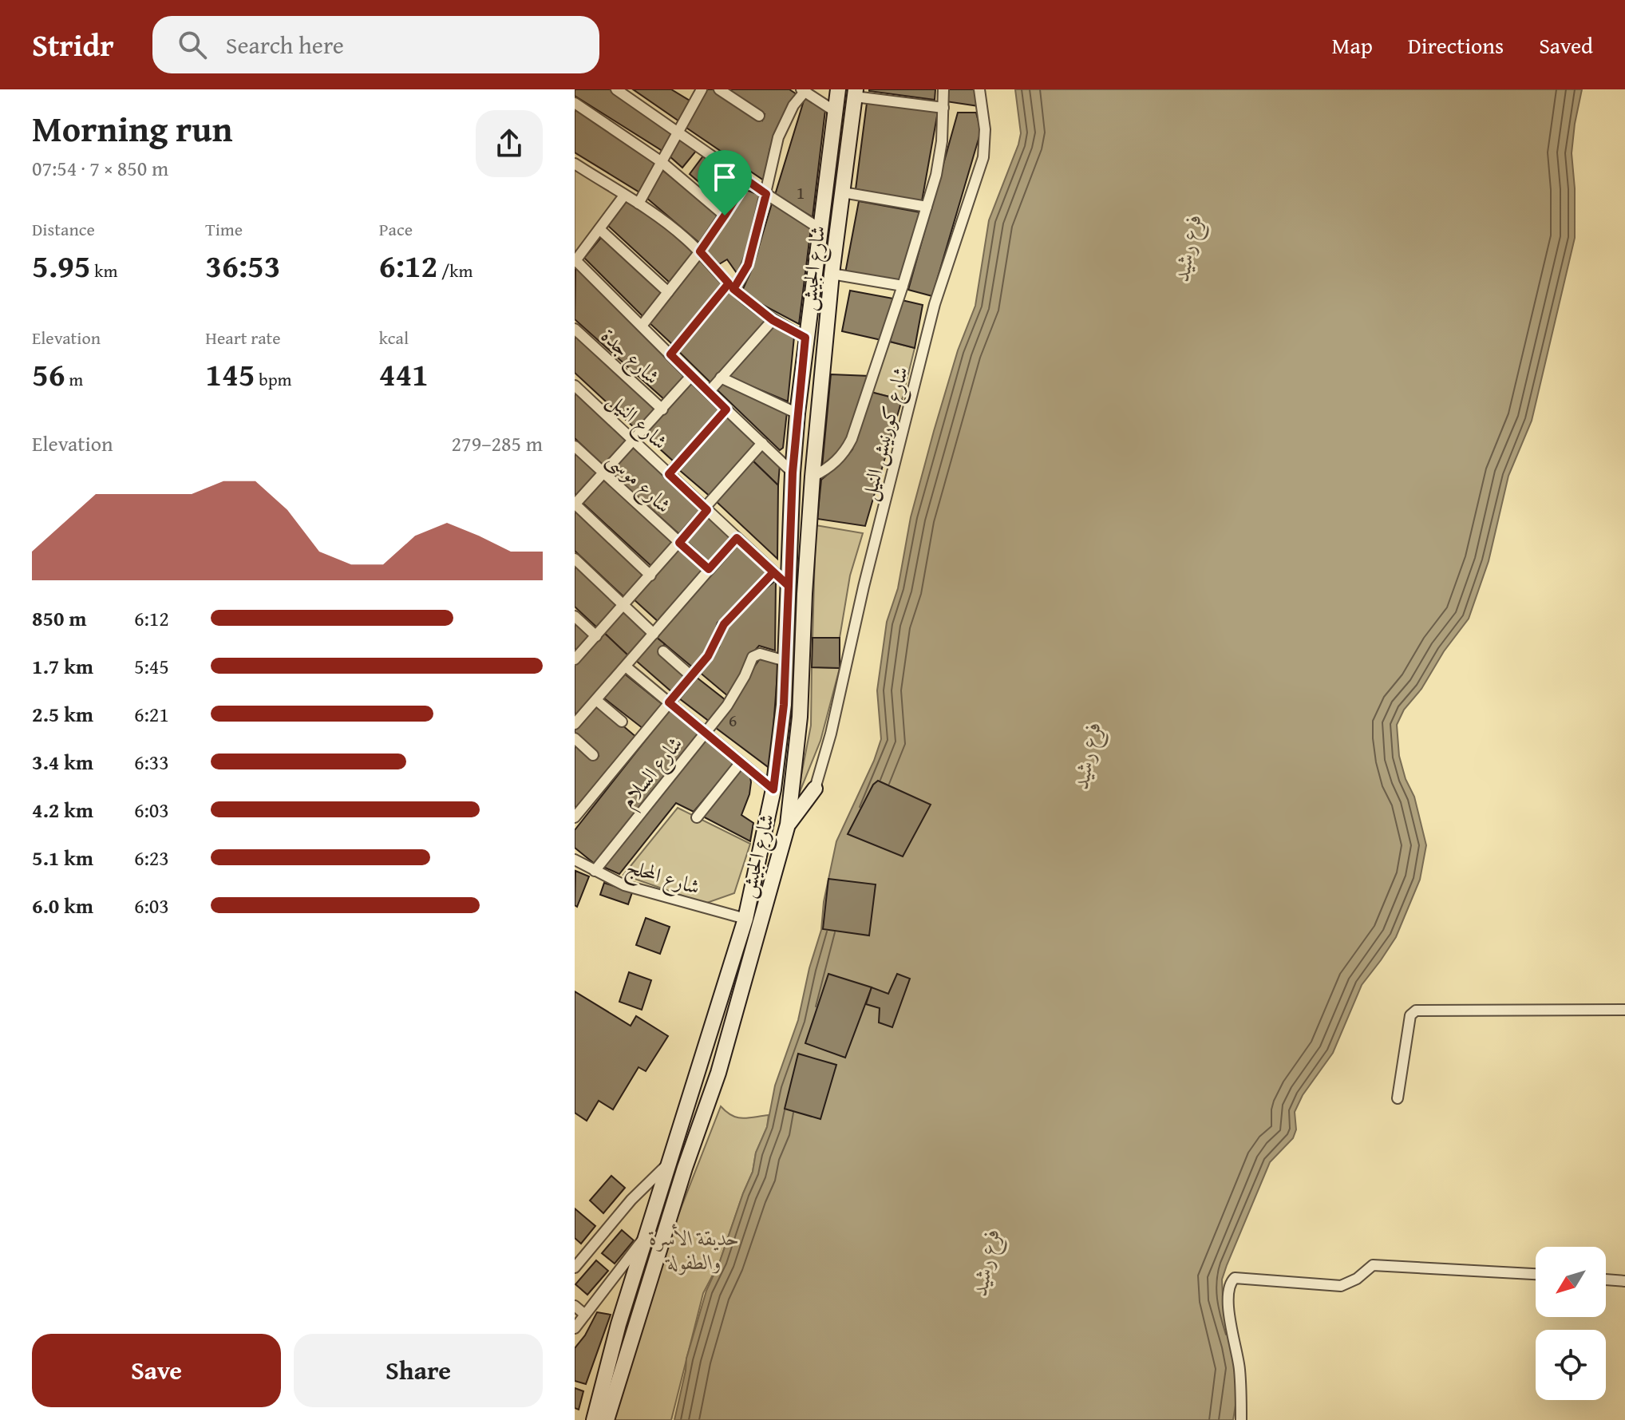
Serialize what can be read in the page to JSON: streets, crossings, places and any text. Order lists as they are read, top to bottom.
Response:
{
  "streets": {
    "main road": ["شارع الجيش"],
    "street": [
      "شارع جدة",
      "شارع النيل",
      "شارع كورنيش النيل",
      "شارع موسى",
      "شارع السلام",
      "شارع المحلج"
    ]
  },
  "crossings": [
    ["شارع الجيش", "شارع النيل"],
    ["شارع الجيش", "شارع السلام"],
    ["شارع الجيش", "شارع المحلج"],
    ["شارع السلام", "شارع المحلج"]
  ],
  "water": ["فرع رشيد"],
  "parks": ["حديقة الأسرة والطفولة"],
  "house_numbers": ["1", "6"],
  "north": "bottom left",
  "page": {
    "header": "Stridr",
    "search": "Search here",
    "nav": ["Map", "Directions", "Saved"],
    "heading": ["Morning run", "07:54 · 7 × 850 m"],
    "stats": [
      ["Distance", "5.95 km"],
      ["Time", "36:53"],
      ["Pace", "6:12 /km"],
      ["Elevation", "56 m"],
      ["Heart rate", "145 bpm"],
      ["kcal", "441"]
    ],
    "chart": ["Elevation", "279–285 m"],
    "list": [
      {
        "name": "850 m",
        "note": "6:12"
      },
      {
        "name": "1.7 km",
        "note": "5:45"
      },
      {
        "name": "2.5 km",
        "note": "6:21"
      },
      {
        "name": "3.4 km",
        "note": "6:33"
      },
      {
        "name": "4.2 km",
        "note": "6:03"
      },
      {
        "name": "5.1 km",
        "note": "6:23"
      },
      {
        "name": "6.0 km",
        "note": "6:03"
      }
    ],
    "buttons": ["Save", "Share"]
  }
}
